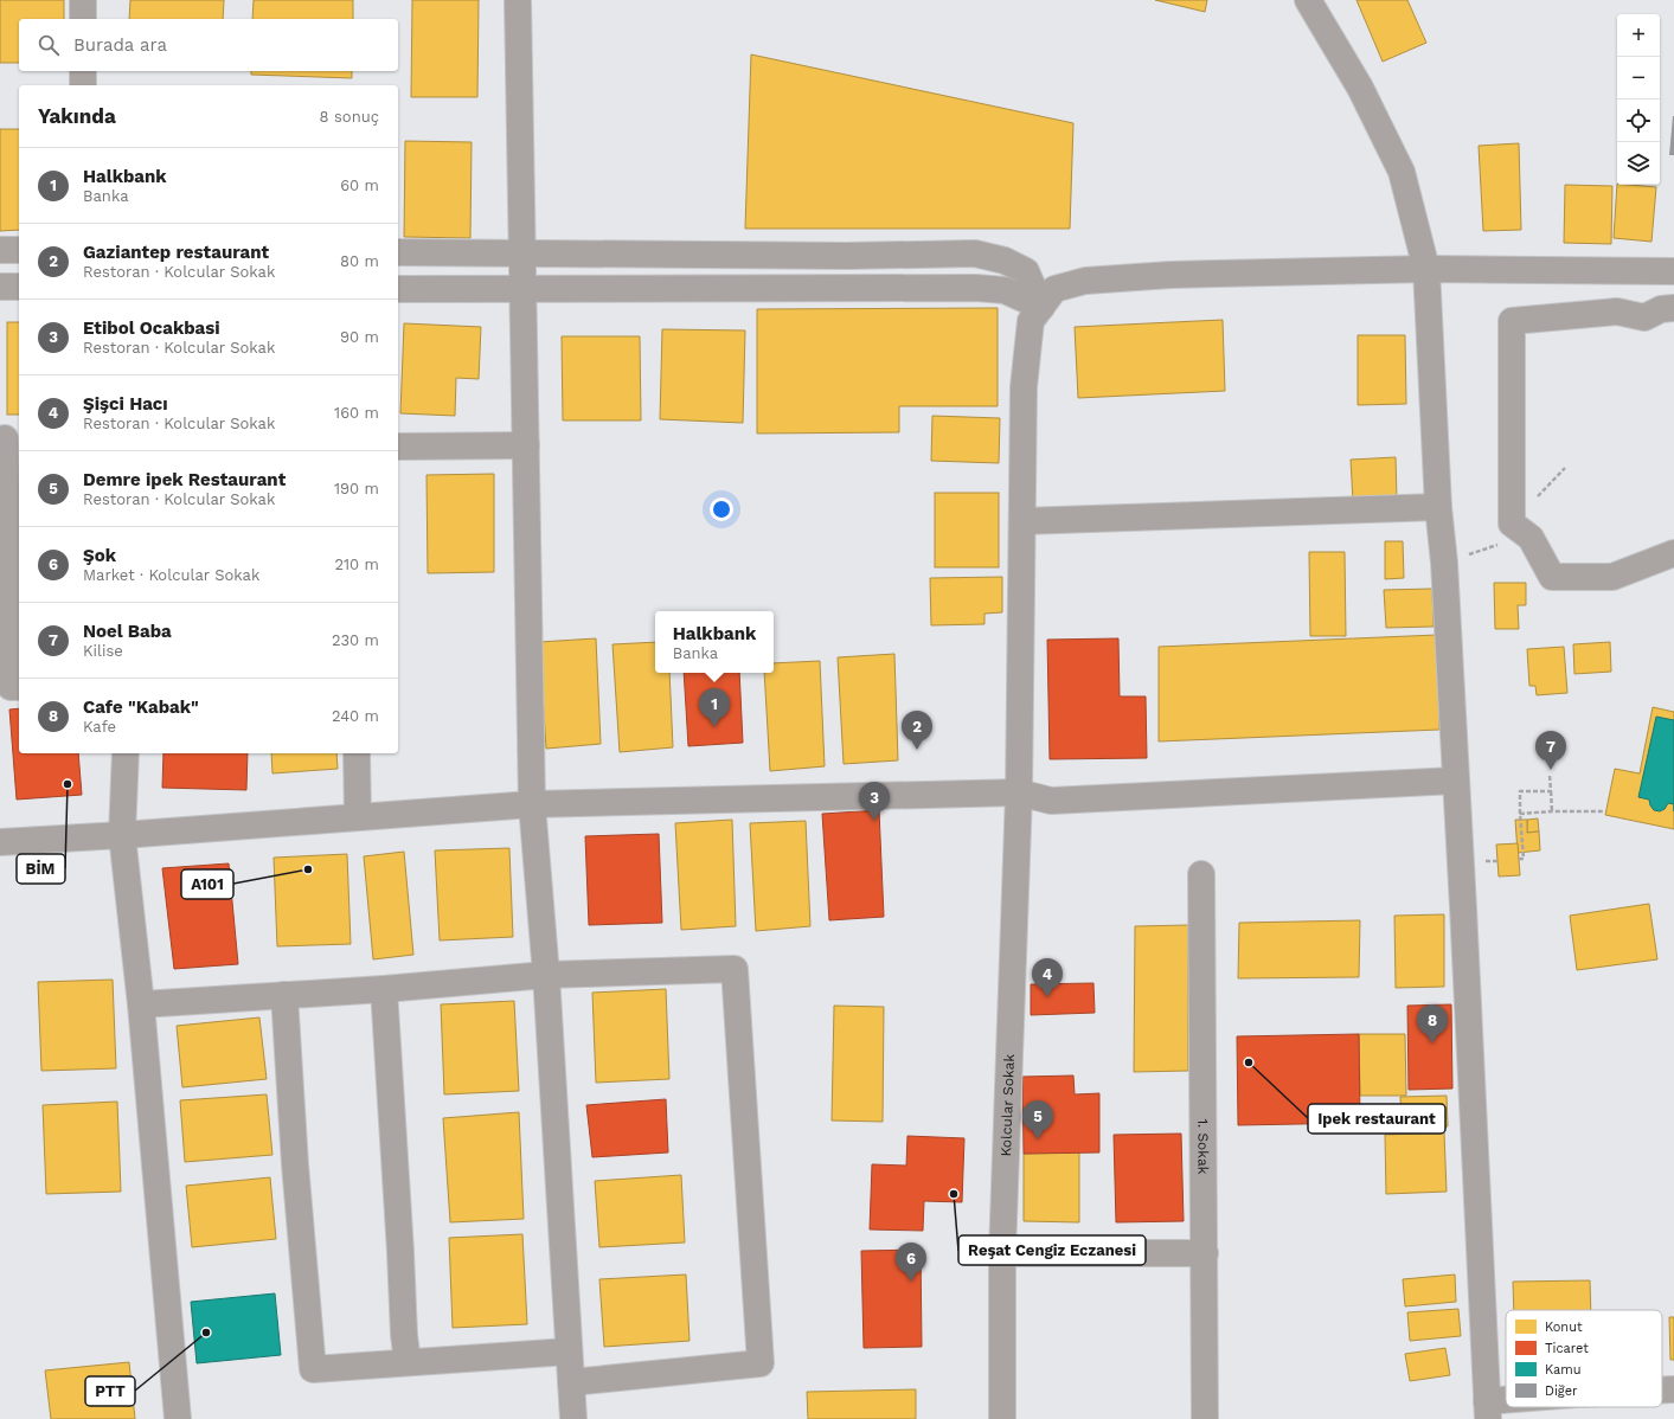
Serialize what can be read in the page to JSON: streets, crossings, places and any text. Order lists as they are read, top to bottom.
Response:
{
  "streets": {
    "street": ["Kolcular Sokak", "1. Sokak"]
  },
  "places": [
    "BİM",
    "A101",
    "Ipek restaurant",
    "Reşat Cengiz Eczanesi",
    "PTT"
  ],
  "legend": [
    "Konut",
    "Ticaret",
    "Kamu",
    "Diğer"
  ],
  "page": {
    "map_buttons": ["+", "−"],
    "search": "Burada ara",
    "heading": ["Yakında", "8 sonuç"],
    "list": [
      {
        "mark": "1",
        "name": "Halkbank",
        "note": "Banka",
        "value": "60 m"
      },
      {
        "mark": "2",
        "name": "Gaziantep restaurant",
        "note": "Restoran · Kolcular Sokak",
        "value": "80 m"
      },
      {
        "mark": "3",
        "name": "Etibol Ocakbasi",
        "note": "Restoran · Kolcular Sokak",
        "value": "90 m"
      },
      {
        "mark": "4",
        "name": "Şişci Hacı",
        "note": "Restoran · Kolcular Sokak",
        "value": "160 m"
      },
      {
        "mark": "5",
        "name": "Demre ipek Restaurant",
        "note": "Restoran · Kolcular Sokak",
        "value": "190 m"
      },
      {
        "mark": "6",
        "name": "Şok",
        "note": "Market · Kolcular Sokak",
        "value": "210 m"
      },
      {
        "mark": "7",
        "name": "Noel Baba",
        "note": "Kilise",
        "value": "230 m"
      },
      {
        "mark": "8",
        "name": "Cafe \"Kabak\"",
        "note": "Kafe",
        "value": "240 m"
      }
    ],
    "popup": ["Halkbank", "Banka"],
    "pins": [
      "1",
      "2",
      "7",
      "3",
      "4",
      "8",
      "5",
      "6"
    ]
  }
}
